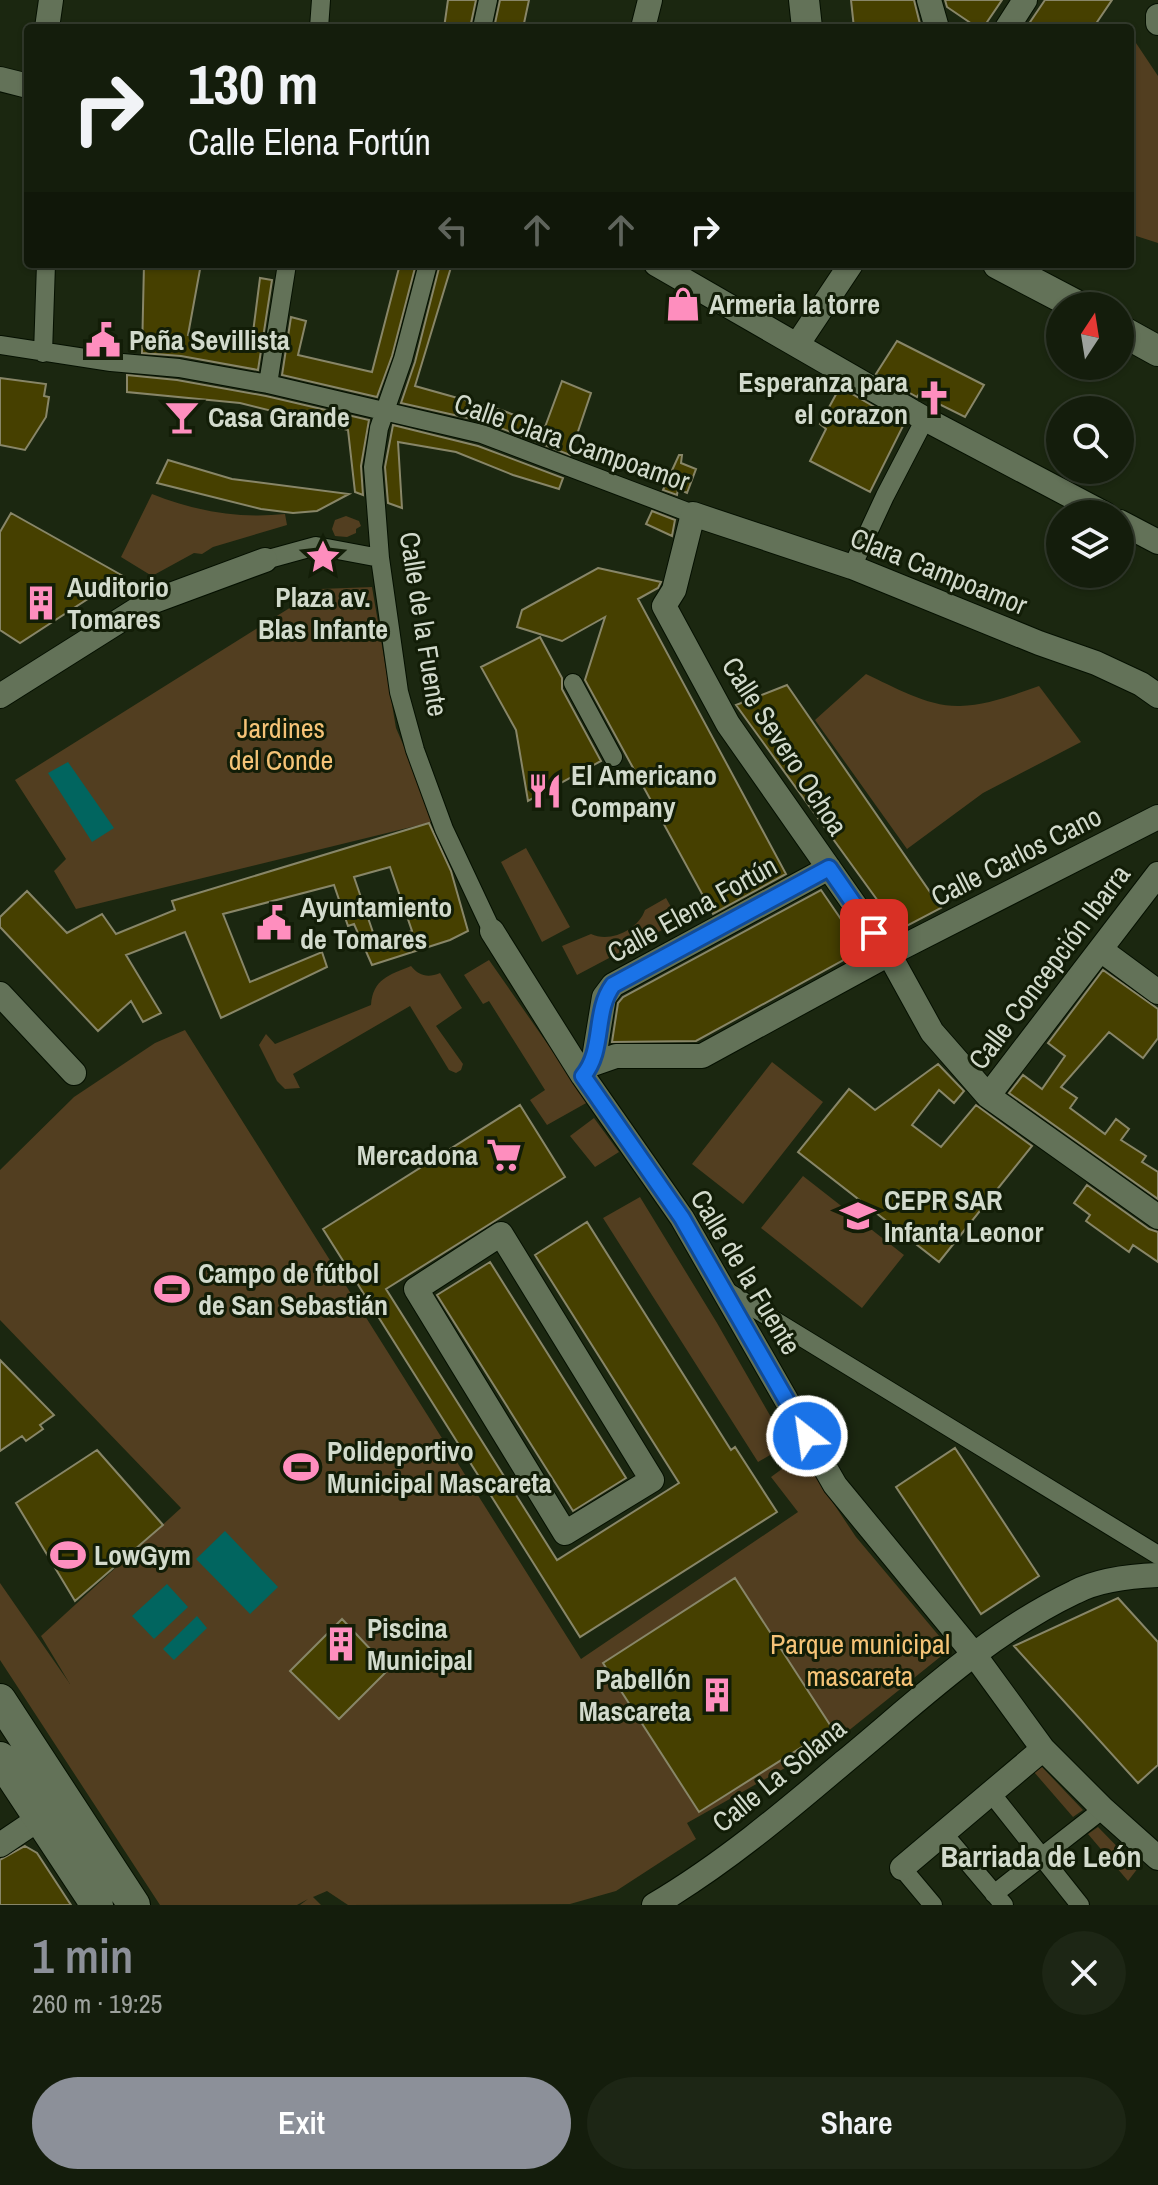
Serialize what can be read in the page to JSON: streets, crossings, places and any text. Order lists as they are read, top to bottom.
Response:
{
  "streets": {
    "street": [
      "Calle Clara Campoamor",
      "Clara Campoamor",
      "Calle de la Fuente",
      "Calle Severo Ochoa",
      "Calle Carlos Cano",
      "Calle Elena Fortún",
      "Calle Concepción Ibarra",
      "Calle La Solana"
    ]
  },
  "crossings": [
    ["Calle Clara Campoamor", "Clara Campoamor"],
    ["Calle Clara Campoamor", "Calle de la Fuente"],
    ["Calle Clara Campoamor", "Calle Severo Ochoa"],
    ["Clara Campoamor", "Calle Severo Ochoa"],
    ["Calle de la Fuente", "Calle Carlos Cano"],
    ["Calle de la Fuente", "Calle Elena Fortún"],
    ["Calle de la Fuente", "Calle La Solana"],
    ["Calle Severo Ochoa", "Calle Carlos Cano"],
    ["Calle Severo Ochoa", "Calle Elena Fortún"],
    ["Calle Severo Ochoa", "Calle Concepción Ibarra"],
    ["Calle Carlos Cano", "Calle Elena Fortún"]
  ],
  "districts": ["Barriada de León"],
  "parks": ["Jardines del Conde", "Parque municipal mascareta"],
  "places": {
    "shop": ["Armeria la torre"],
    "public building": ["Peña Sevillista", "Ayuntamiento de Tomares"],
    "church": ["Esperanza para el corazon"],
    "bar": ["Casa Grande"],
    "place": ["Plaza av. Blas Infante"],
    "building": ["Auditorio Tomares", "Piscina Municipal", "Pabellón Mascareta"],
    "restaurant": ["El Americano Company"],
    "supermarket": ["Mercadona"],
    "school or university": ["CEPR SAR Infanta Leonor"],
    "sports": ["Campo de fútbol de San Sebastián", "Polideportivo Municipal Mascareta", "LowGym"]
  },
  "north": "top",
  "page": {
    "turn": ["130 m", "Calle Elena Fortún"],
    "heading": ["1 min", "260 m · 19:25"],
    "buttons": ["Exit", "Share"]
  }
}
